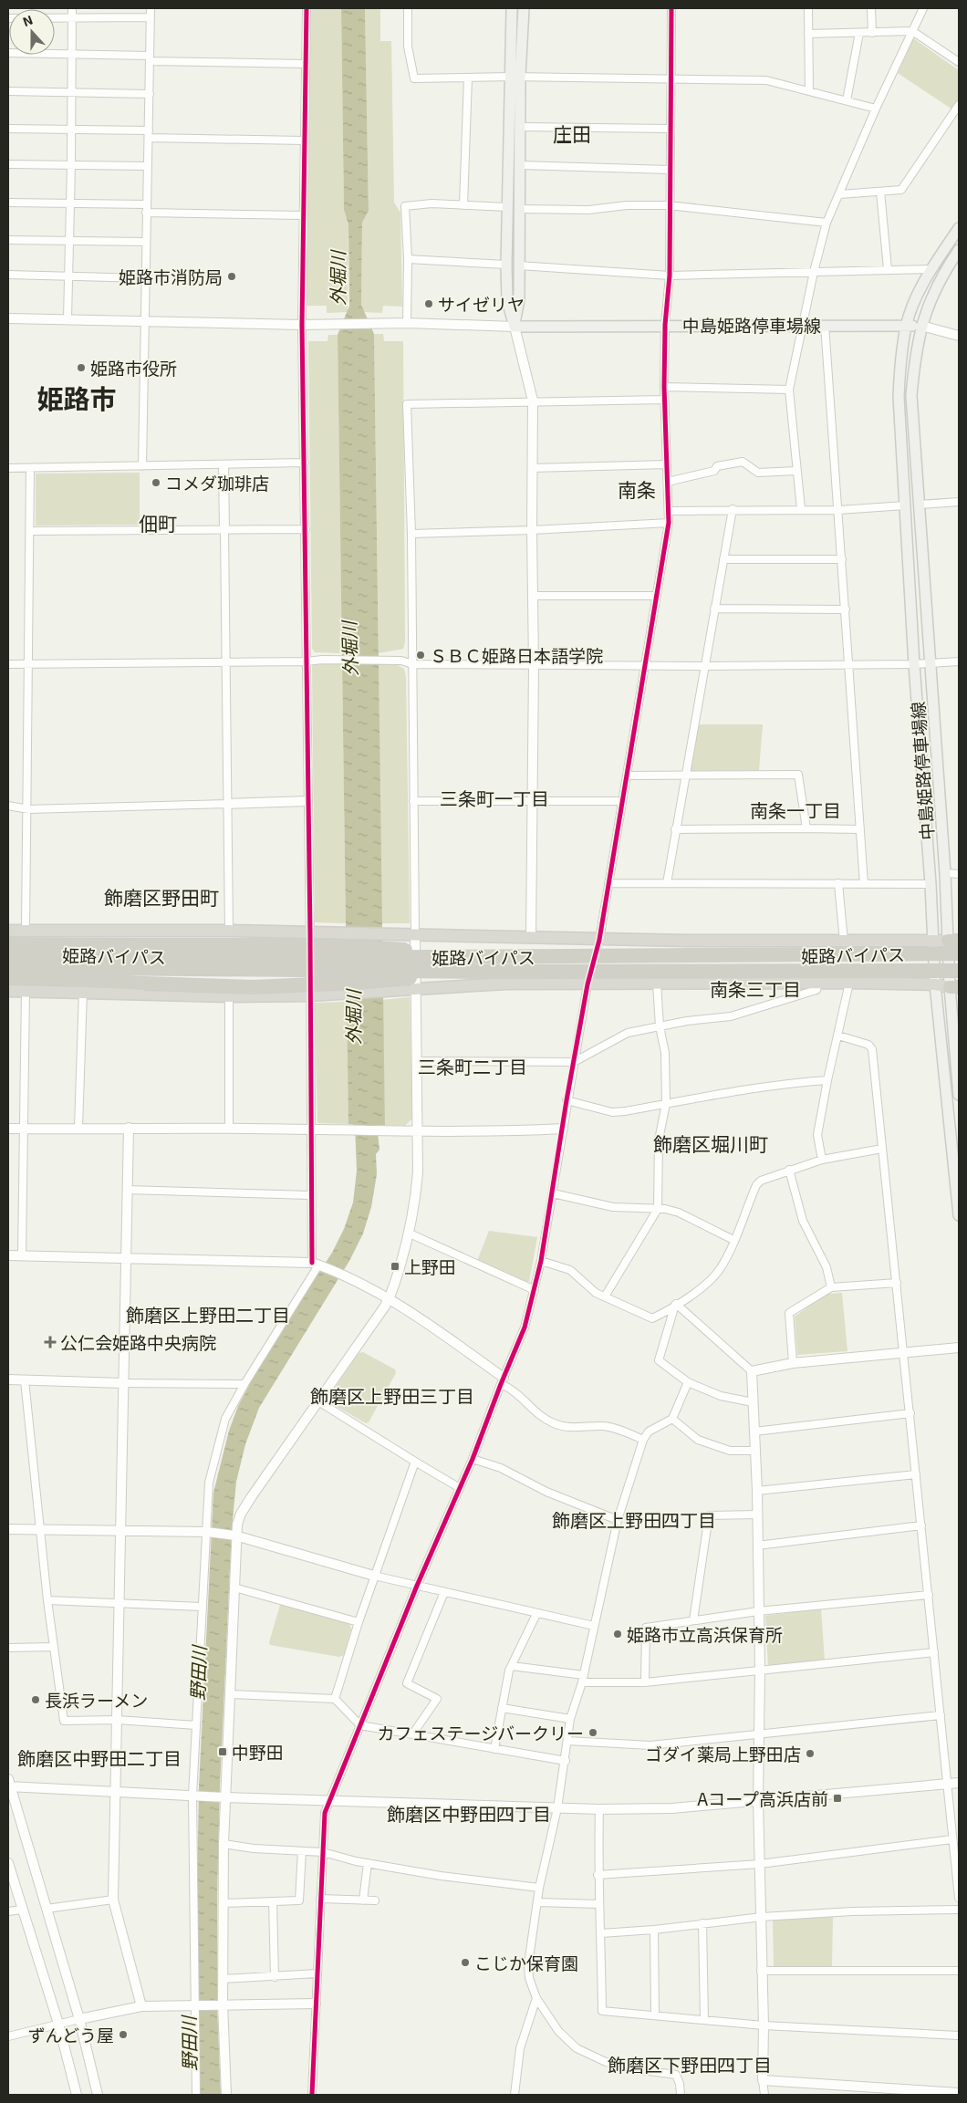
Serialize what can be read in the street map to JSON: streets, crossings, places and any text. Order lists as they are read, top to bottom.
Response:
{
  "streets": {
    "highway": ["姫路バイパス"],
    "main road": ["中島姫路停車場線"]
  },
  "districts": [
    "庄田",
    "姫路市",
    "南条",
    "佃町",
    "三条町一丁目",
    "南条一丁目",
    "飾磨区野田町",
    "南条三丁目",
    "三条町二丁目",
    "飾磨区堀川町",
    "飾磨区上野田二丁目",
    "飾磨区上野田三丁目",
    "飾磨区上野田四丁目",
    "飾磨区中野田二丁目",
    "飾磨区中野田四丁目",
    "飾磨区下野田四丁目"
  ],
  "water": ["外堀川", "野田川"],
  "places": {
    "other": [
      "姫路市消防局",
      "サイゼリヤ",
      "姫路市役所",
      "コメダ珈琲店",
      "ＳＢＣ姫路日本語学院",
      "姫路市立高浜保育所",
      "長浜ラーメン",
      "カフェステージバークリー",
      "ゴダイ薬局上野田店",
      "こじか保育園",
      "ずんどう屋"
    ],
    "transit": ["上野田", "中野田", "Aコープ高浜店前"],
    "health": ["公仁会姫路中央病院"]
  },
  "north": "top"
}
